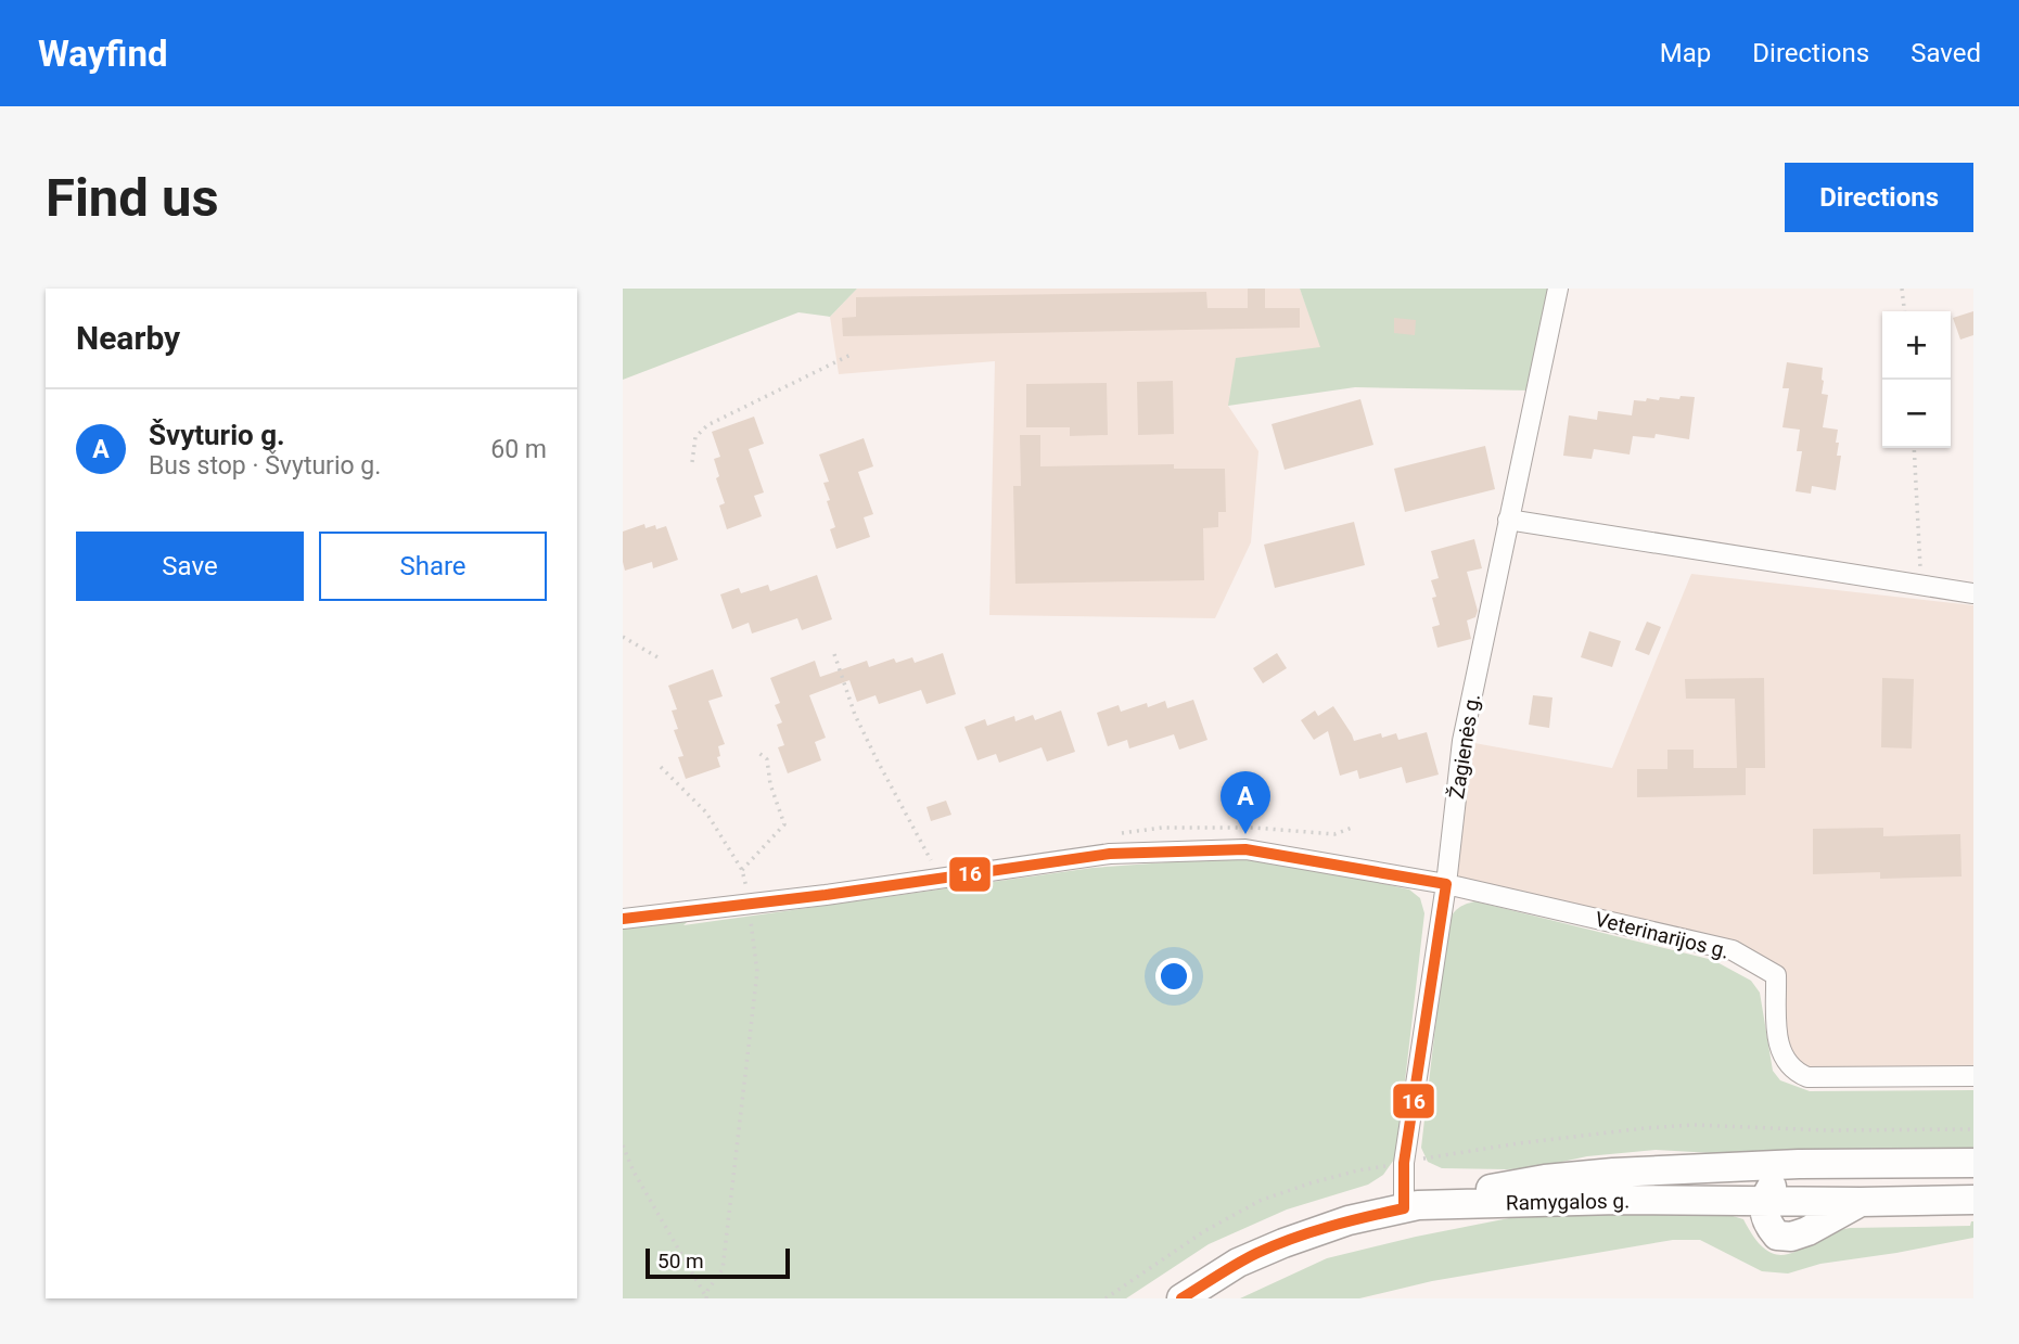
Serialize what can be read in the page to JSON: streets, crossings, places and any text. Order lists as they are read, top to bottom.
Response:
{
  "streets": {
    "highway": ["Ramygalos g."],
    "street": ["Žagienės g.", "Veterinarijos g."]
  },
  "crossings": [
    ["Žagienės g.", "Veterinarijos g."],
    ["Žagienės g.", "Ramygalos g."]
  ],
  "lines": ["transit line 16"],
  "scale_bar": "50 m",
  "page": {
    "header": "Wayfind",
    "nav": ["Map", "Directions", "Saved"],
    "buttons": [
      "Directions",
      ["Save", "Share"]
    ],
    "title": "Find us",
    "heading": "Nearby",
    "map_buttons": ["+", "−"],
    "list": [
      {
        "mark": "A",
        "name": "Švyturio g.",
        "note": "Bus stop · Švyturio g.",
        "value": "60 m"
      }
    ],
    "pins": "A",
    "scale": "50 m"
  }
}
